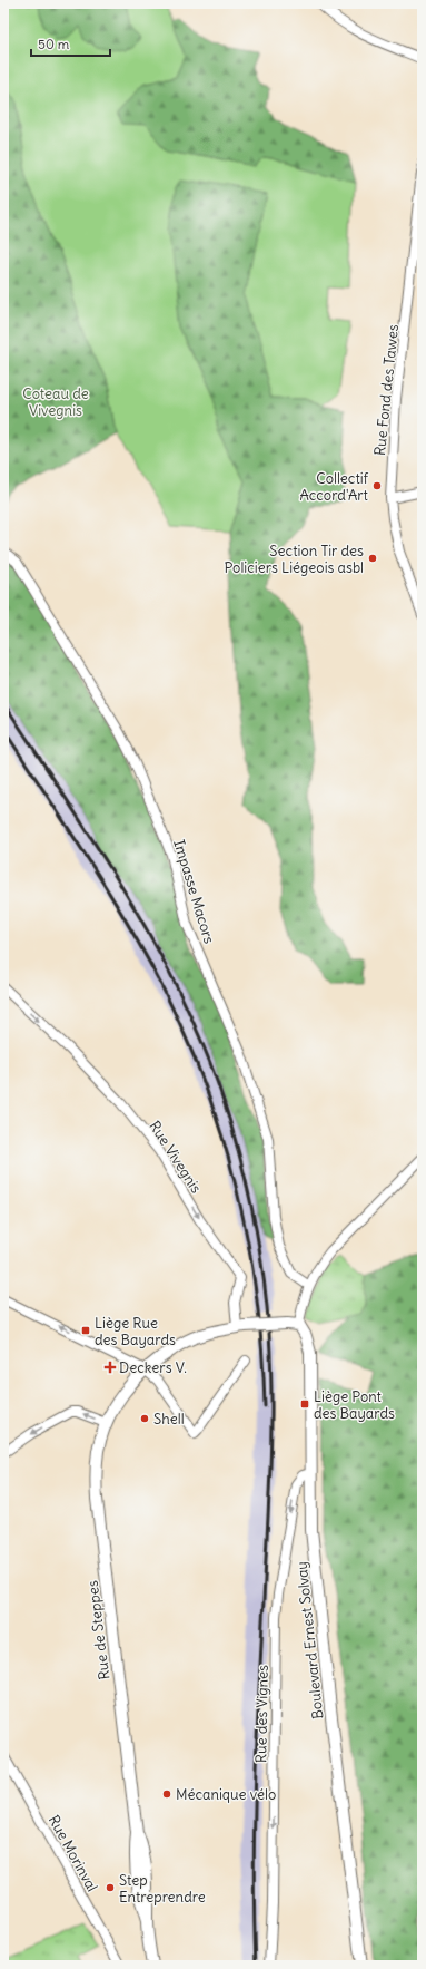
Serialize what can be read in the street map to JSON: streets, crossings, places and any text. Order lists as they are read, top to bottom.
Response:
{
  "streets": {
    "street": [
      "Rue Fond des Tawes",
      "Impasse Macors",
      "Rue Vivegnis",
      "Rue de Steppes",
      "Boulevard Ernest Solvay",
      "Rue des Vignes",
      "Rue Morinval"
    ]
  },
  "crossings": [
    ["Rue Vivegnis", "Rue de Steppes"],
    ["Rue de Steppes", "Boulevard Ernest Solvay"],
    ["Boulevard Ernest Solvay", "Rue des Vignes"]
  ],
  "one_way": ["Rue Vivegnis", "Rue des Vignes"],
  "parks": ["Coteau de Vivegnis"],
  "places": {
    "other": [
      "Collectif Accord'Art",
      "Section Tir des Policiers Liégeois asbl",
      "Shell",
      "Mécanique vélo",
      "Step Entreprendre"
    ],
    "transit": ["Liège Rue des Bayards", "Liège Pont des Bayards"],
    "health": ["Deckers V."]
  },
  "scale_bar": "50 m"
}
